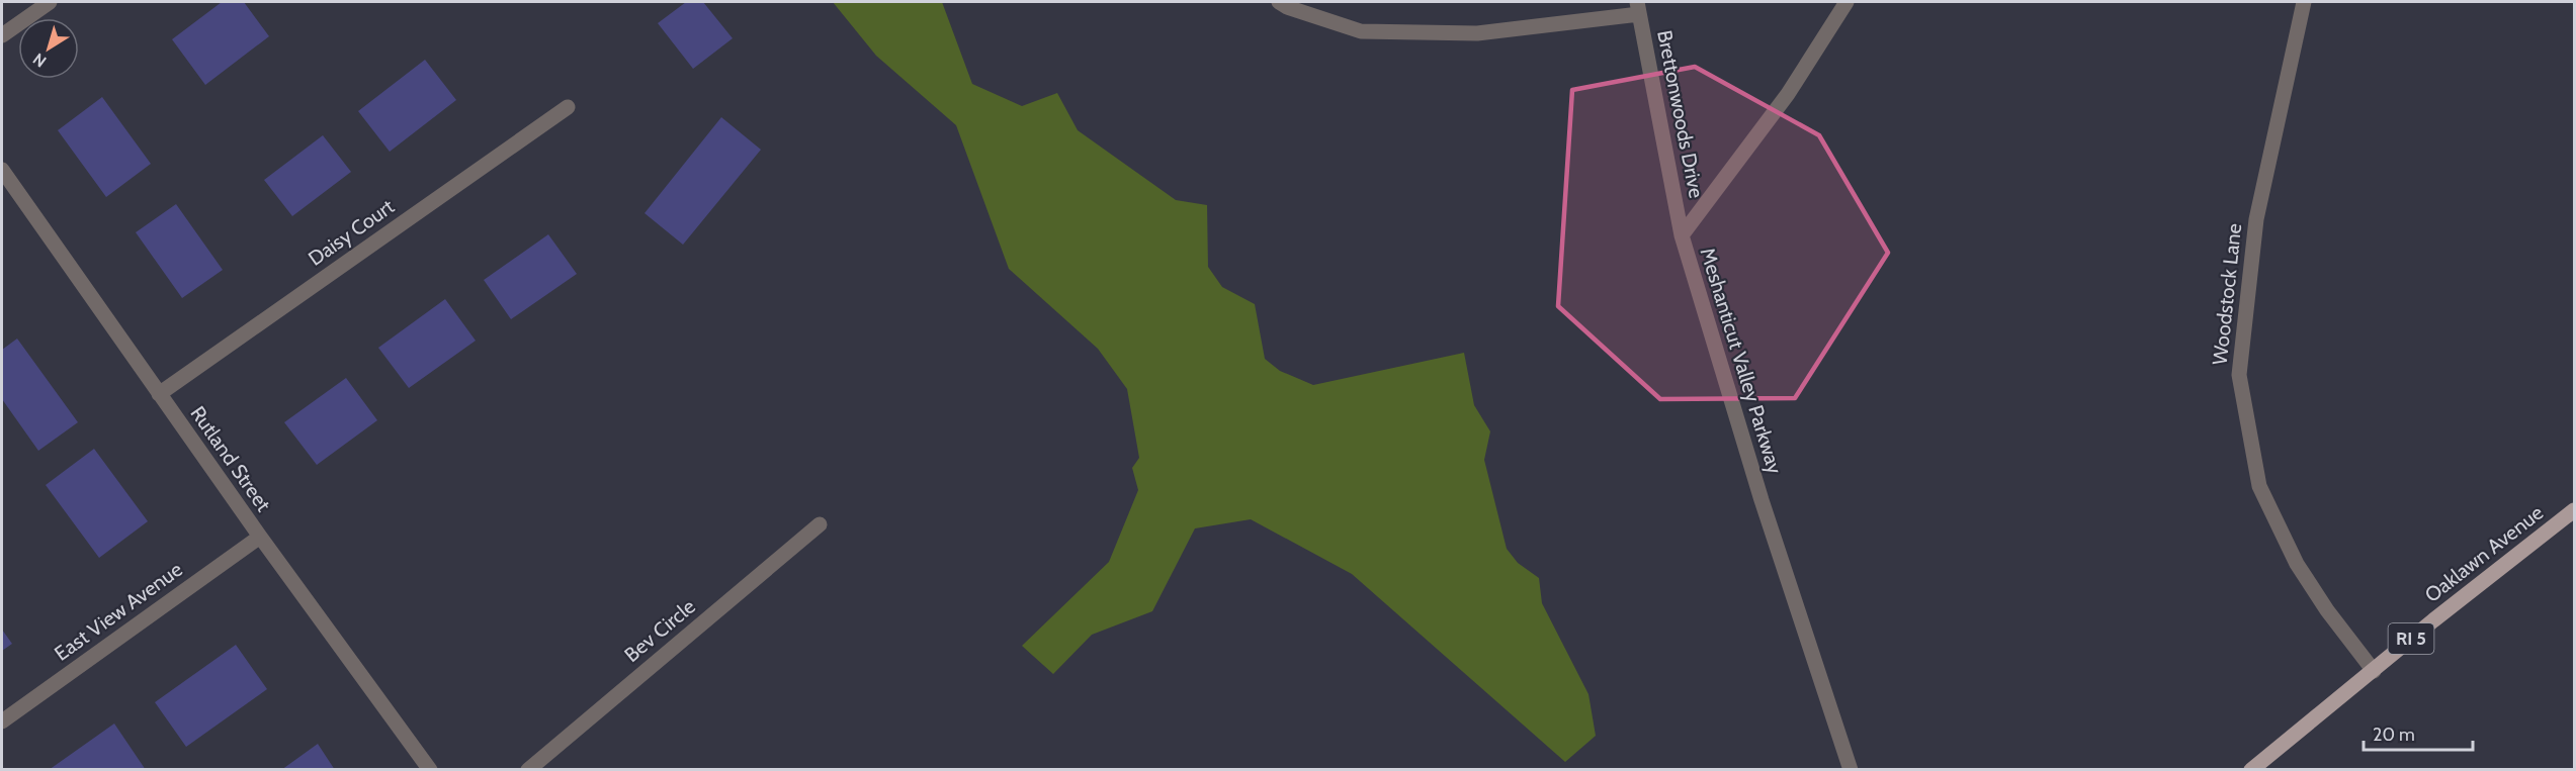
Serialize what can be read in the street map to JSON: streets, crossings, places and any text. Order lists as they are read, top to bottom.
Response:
{
  "streets": {
    "main road": ["Oaklawn Avenue", "RI 5"],
    "street": [
      "Brettonwoods Drive",
      "Daisy Court",
      "Woodstock Lane",
      "Meshanticut Valley Parkway",
      "Rutland Street",
      "East View Avenue",
      "Bev Circle"
    ]
  },
  "crossings": [
    ["Brettonwoods Drive", "Meshanticut Valley Parkway"],
    ["Daisy Court", "Rutland Street"],
    ["Woodstock Lane", "Oaklawn Avenue"],
    ["Rutland Street", "East View Avenue"]
  ],
  "scale_bar": "20 m",
  "north": "bottom left"
}
